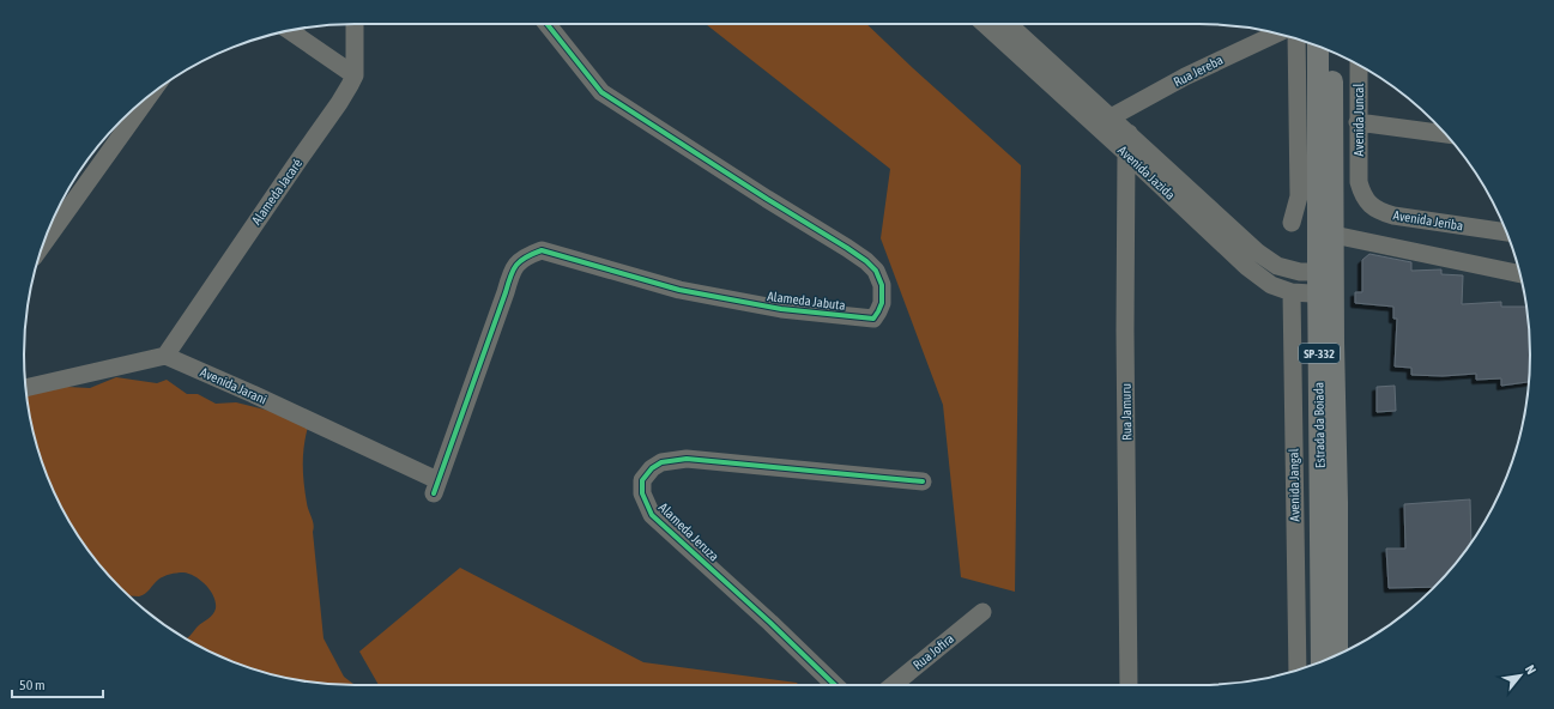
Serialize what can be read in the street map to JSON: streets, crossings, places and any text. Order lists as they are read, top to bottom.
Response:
{
  "streets": {
    "main road": ["SP-332", "Estrada da Boiada"],
    "street": [
      "Rua Jereba",
      "Avenida Juncal",
      "Avenida Jazida",
      "Alameda Jacaré",
      "Avenida Jeriba",
      "Alameda Jabuta",
      "Avenida Jarani",
      "Rua Jamuru",
      "Avenida Jangal",
      "Alameda Jeruza",
      "Rua Jofira"
    ]
  },
  "crossings": [
    ["Rua Jereba", "Avenida Jazida"],
    ["Avenida Juncal", "Avenida Jeriba"],
    ["Avenida Jazida", "Rua Jamuru"],
    ["Avenida Jazida", "Estrada da Boiada"],
    ["Avenida Jazida", "Avenida Jangal"],
    ["Alameda Jacaré", "Avenida Jarani"],
    ["Alameda Jabuta", "Avenida Jarani"]
  ],
  "scale_bar": "50 m",
  "north": "top right"
}
